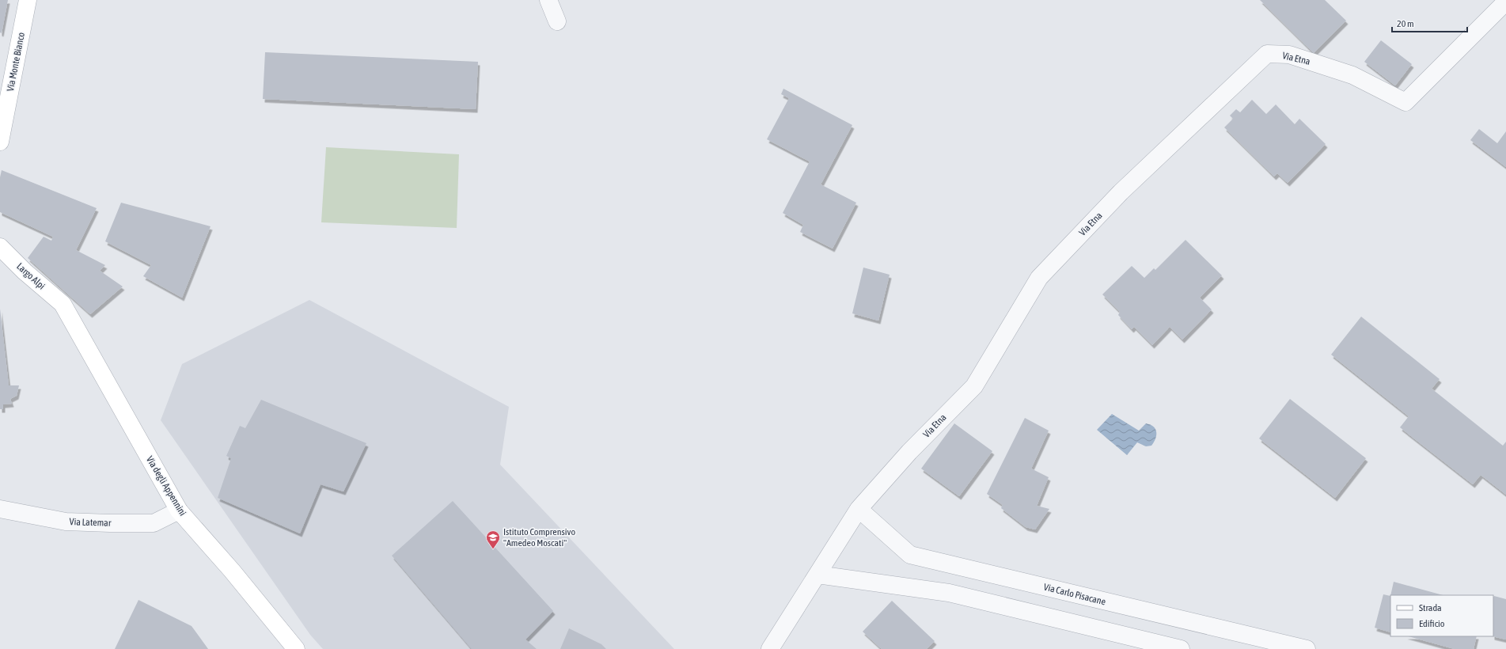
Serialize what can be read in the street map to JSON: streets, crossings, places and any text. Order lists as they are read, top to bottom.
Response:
{
  "streets": {
    "street": [
      "Via Etna",
      "Via Monte Bianco",
      "Largo Alpi",
      "Via degli Appennini",
      "Via Latemar",
      "Via Carlo Pisacane"
    ]
  },
  "crossings": [
    ["Via Etna", "Via Carlo Pisacane"],
    ["Largo Alpi", "Via degli Appennini"],
    ["Via degli Appennini", "Via Latemar"]
  ],
  "places": {
    "school or university": ["Istituto Comprensivo \"Amedeo Moscati\""]
  },
  "legend": ["Strada", "Edificio"],
  "scale_bar": "20 m"
}
